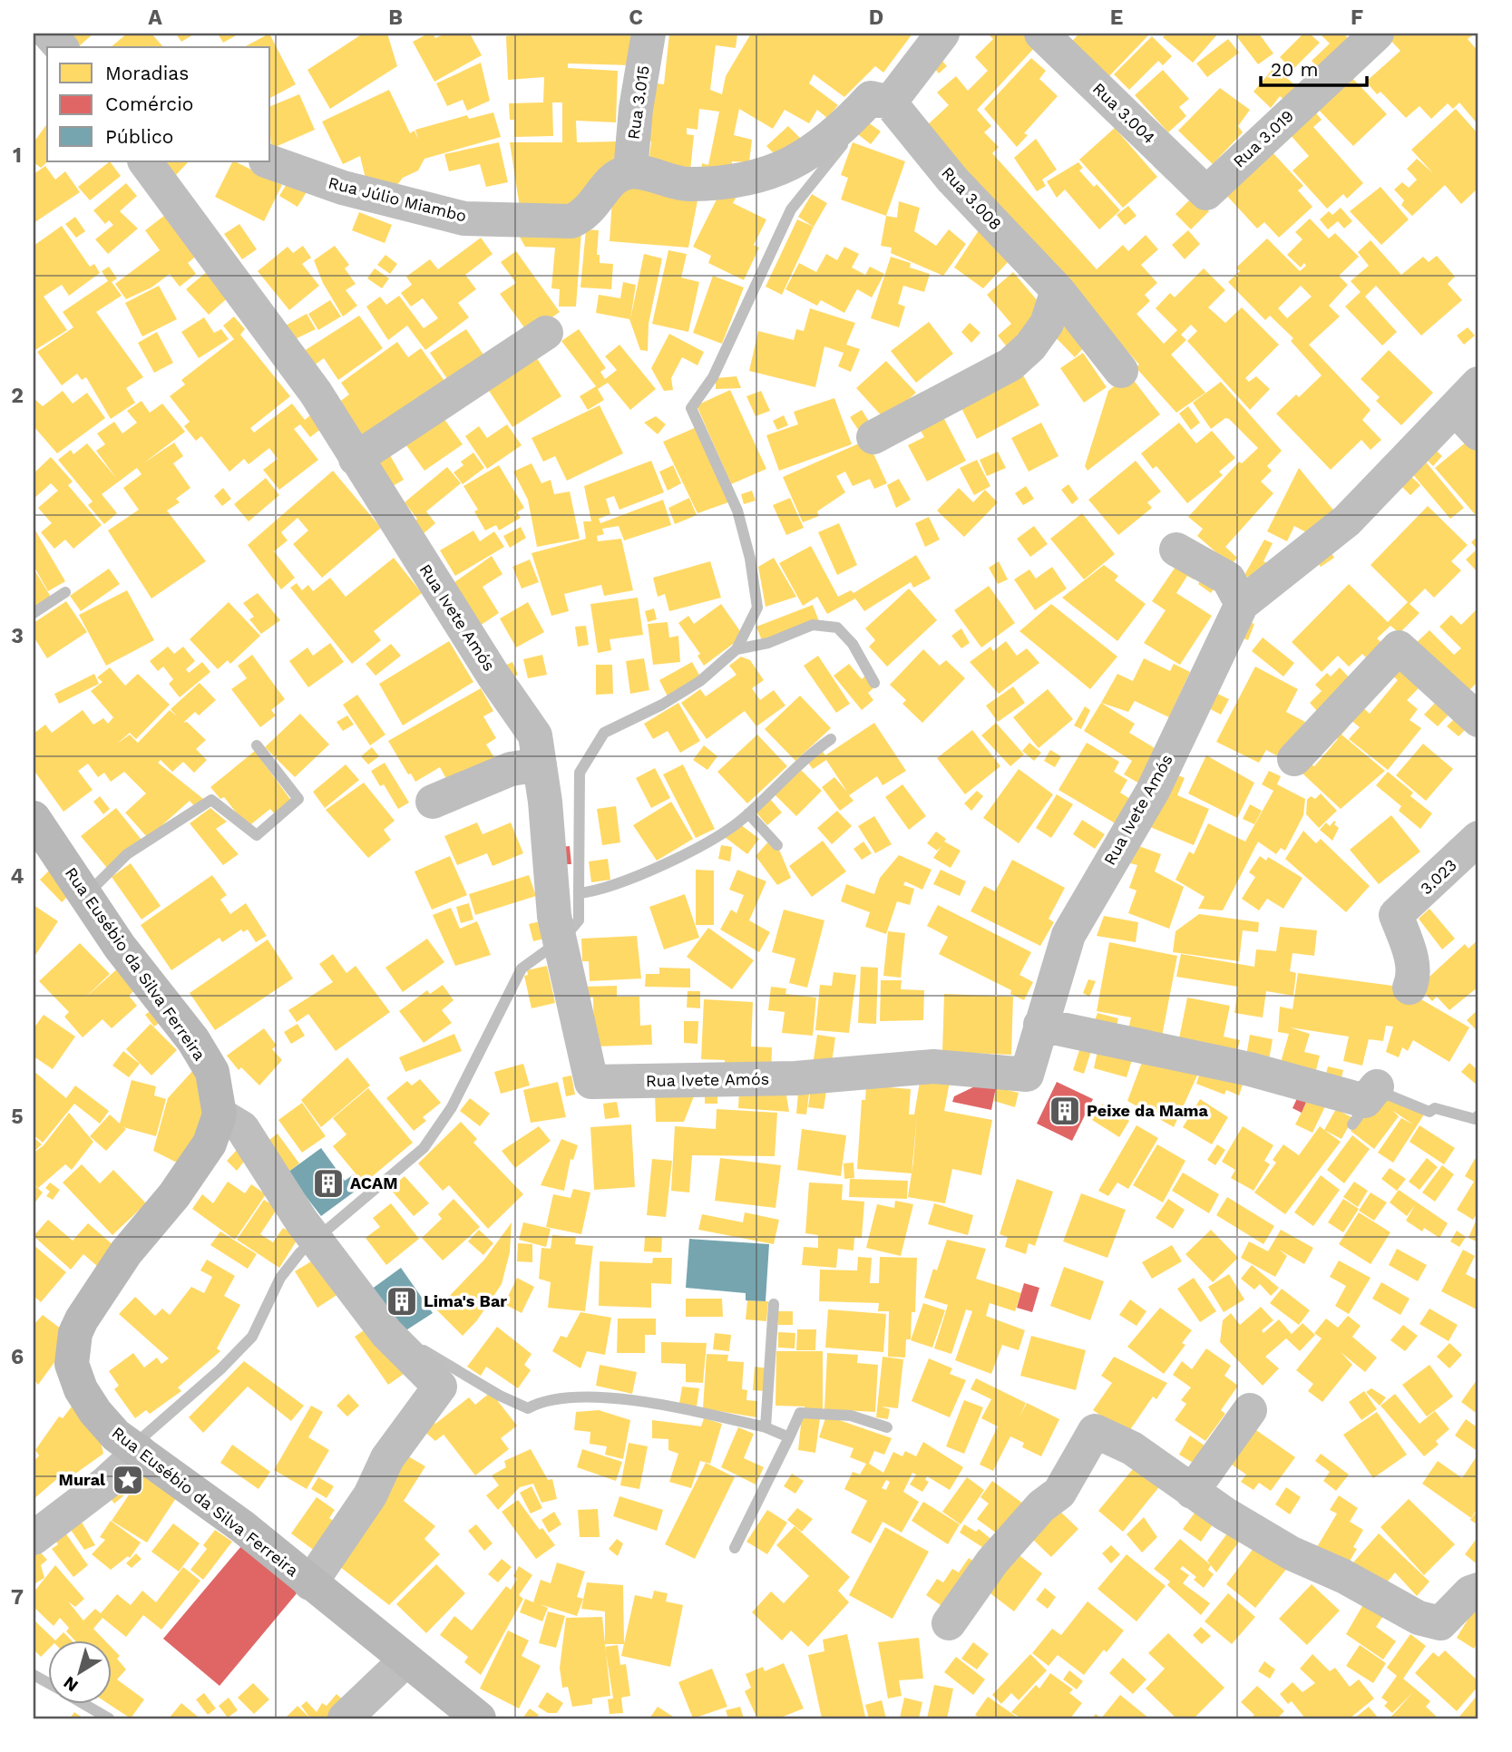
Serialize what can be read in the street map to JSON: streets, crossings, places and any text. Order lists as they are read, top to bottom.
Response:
{
  "streets": {
    "street": [
      "Rua 3.015",
      "Rua 3.004",
      "Rua 3.019",
      "Rua 3.008",
      "Rua Júlio Miambo",
      "Rua Ivete Amós",
      "3.023",
      "Rua Eusébio da Silva Ferreira"
    ]
  },
  "crossings": [
    ["Rua 3.015", "Rua Júlio Miambo"],
    ["Rua 3.004", "Rua 3.019"]
  ],
  "places": {
    "building": ["Peixe da Mama", "ACAM", "Lima's Bar"],
    "place": ["Mural"]
  },
  "legend": ["Moradias", "Comércio", "Público"],
  "scale_bar": "20 m",
  "north": "bottom left",
  "grid": {
    "columns": [
      "A",
      "B",
      "C",
      "D",
      "E",
      "F"
    ],
    "rows": [
      "1",
      "2",
      "3",
      "4",
      "5",
      "6",
      "7"
    ]
  }
}
